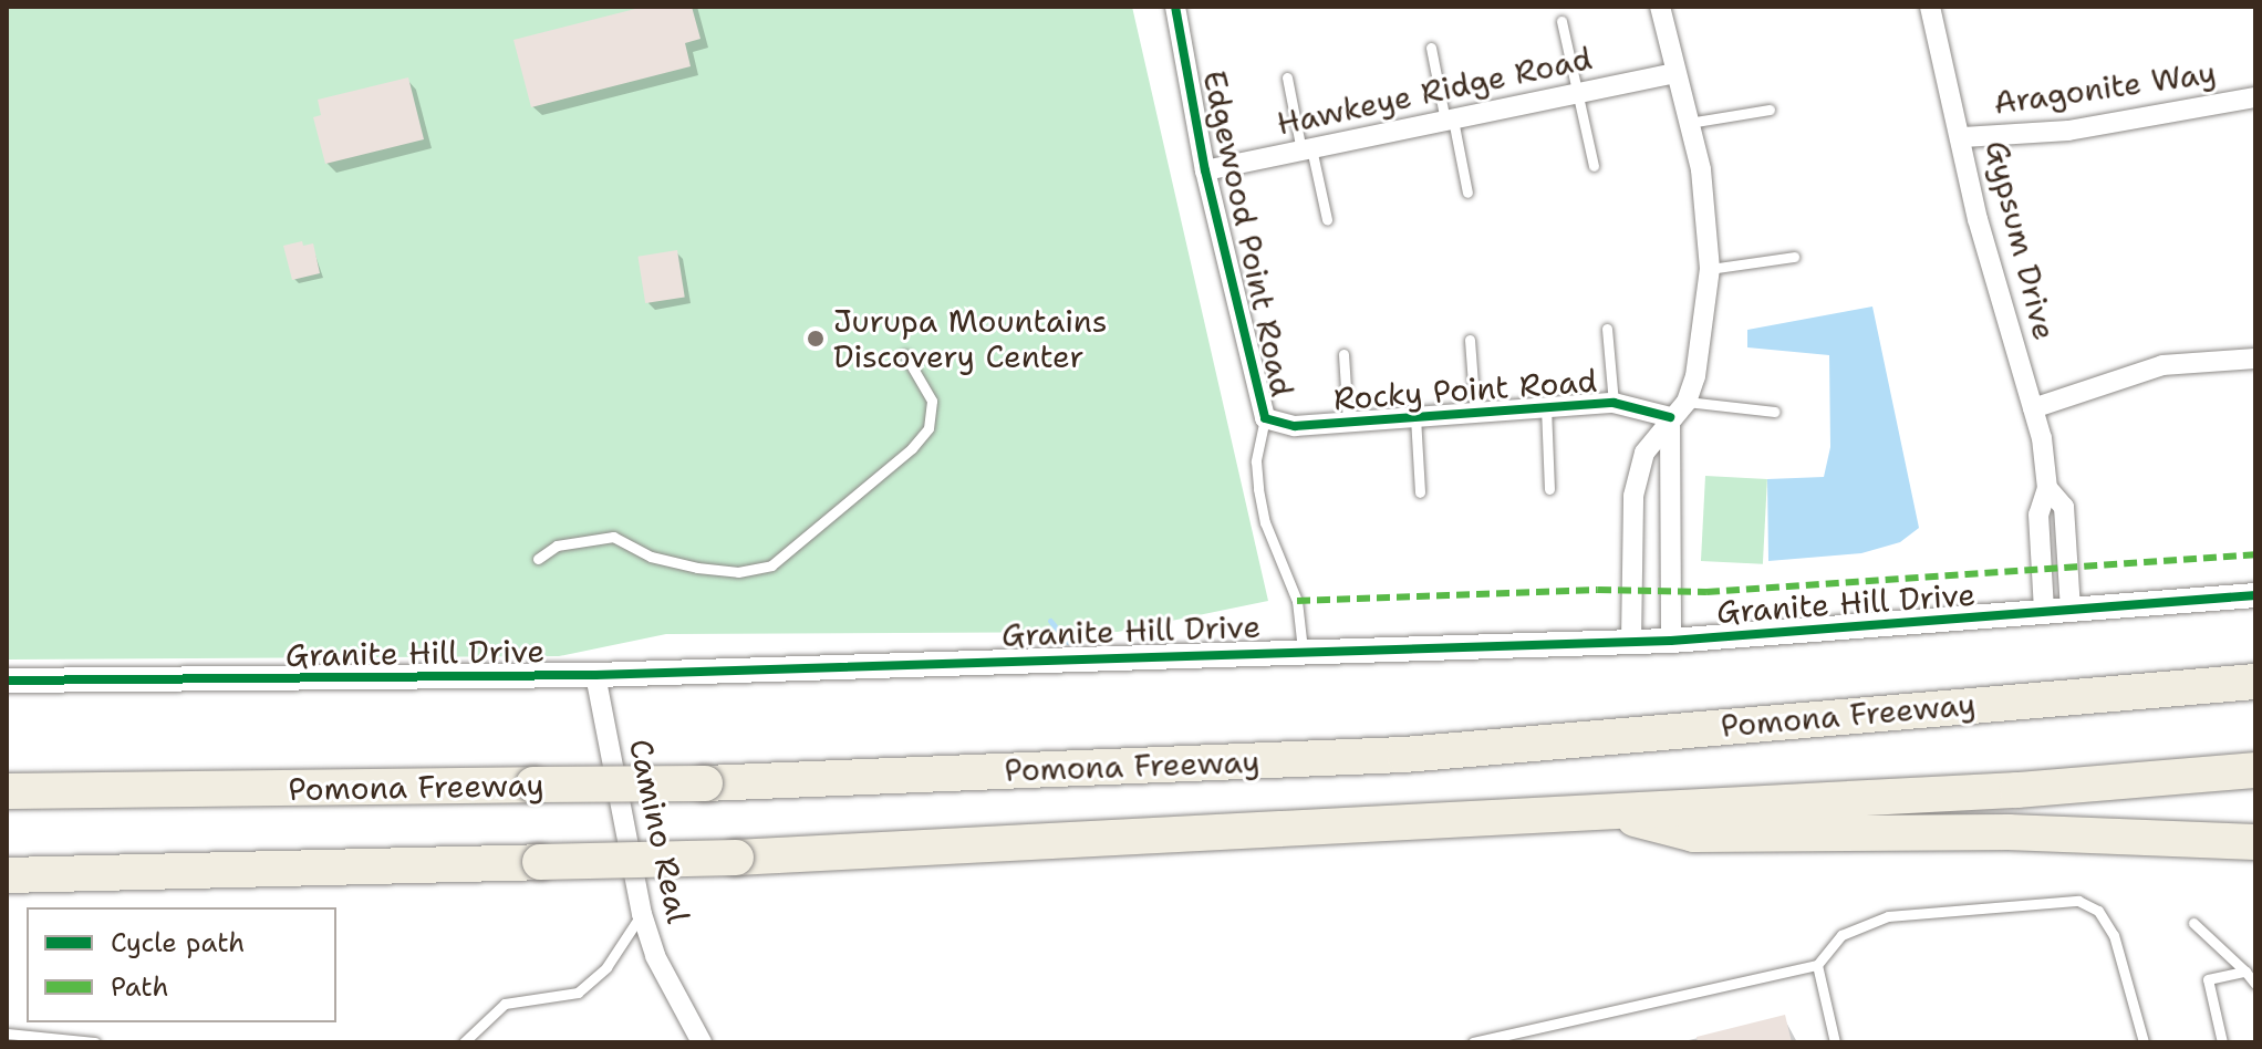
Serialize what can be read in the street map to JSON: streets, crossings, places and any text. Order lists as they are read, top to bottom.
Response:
{
  "streets": {
    "highway": ["Pomona Freeway"],
    "street": [
      "Aragonite Way",
      "Hawkeye Ridge Road",
      "Edgewood Point Road",
      "Gypsum Drive",
      "Rocky Point Road",
      "Granite Hill Drive",
      "Camino Real"
    ]
  },
  "crossings": [
    ["Aragonite Way", "Gypsum Drive"],
    ["Hawkeye Ridge Road", "Edgewood Point Road"],
    ["Edgewood Point Road", "Rocky Point Road"],
    ["Gypsum Drive", "Granite Hill Drive"],
    ["Granite Hill Drive", "Camino Real"]
  ],
  "places": ["Jurupa Mountains Discovery Center"],
  "legend": ["Cycle path", "Path"]
}
